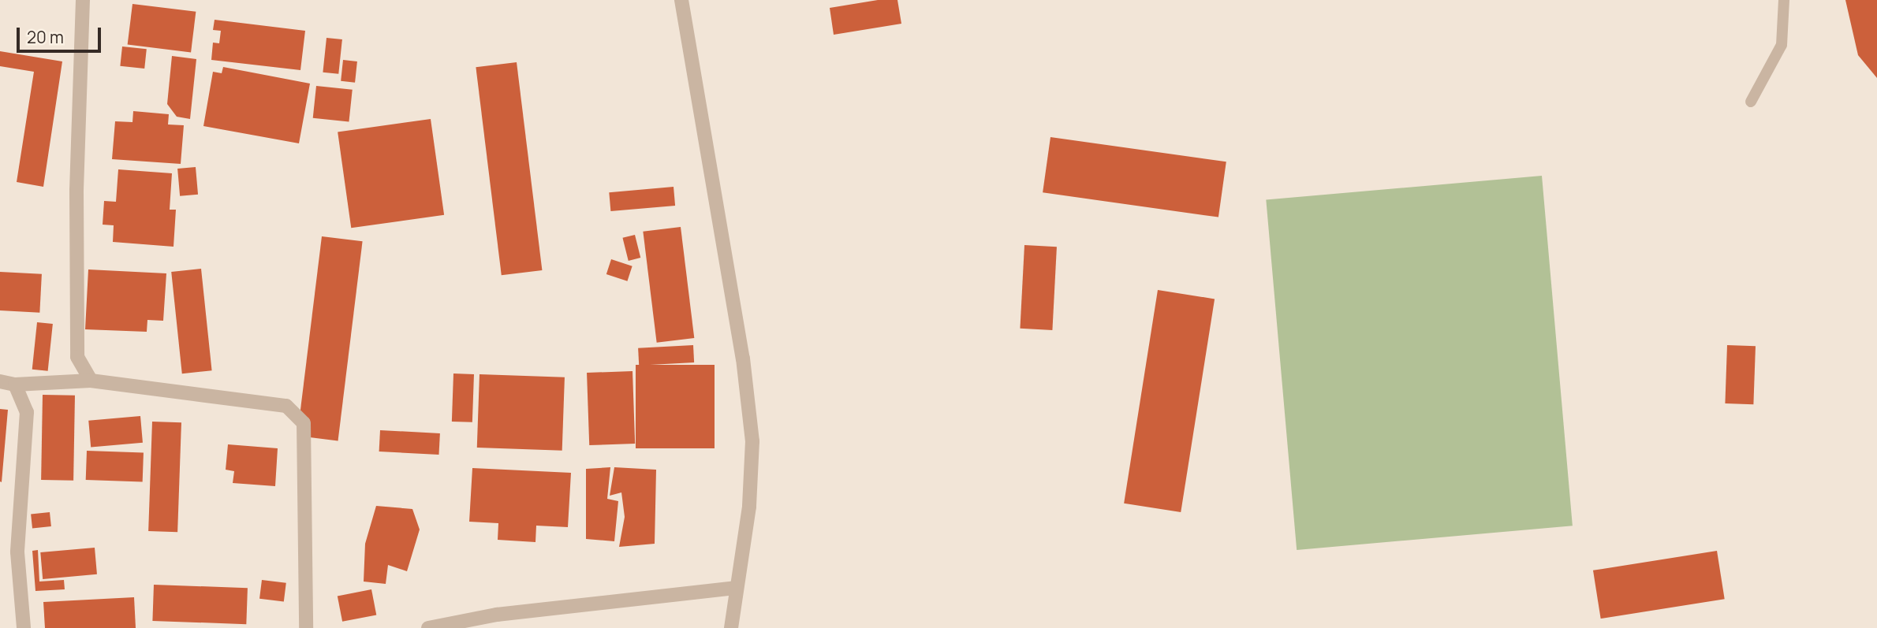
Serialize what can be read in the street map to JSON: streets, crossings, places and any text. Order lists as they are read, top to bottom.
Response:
{
  "scale_bar": "20 m"
}
